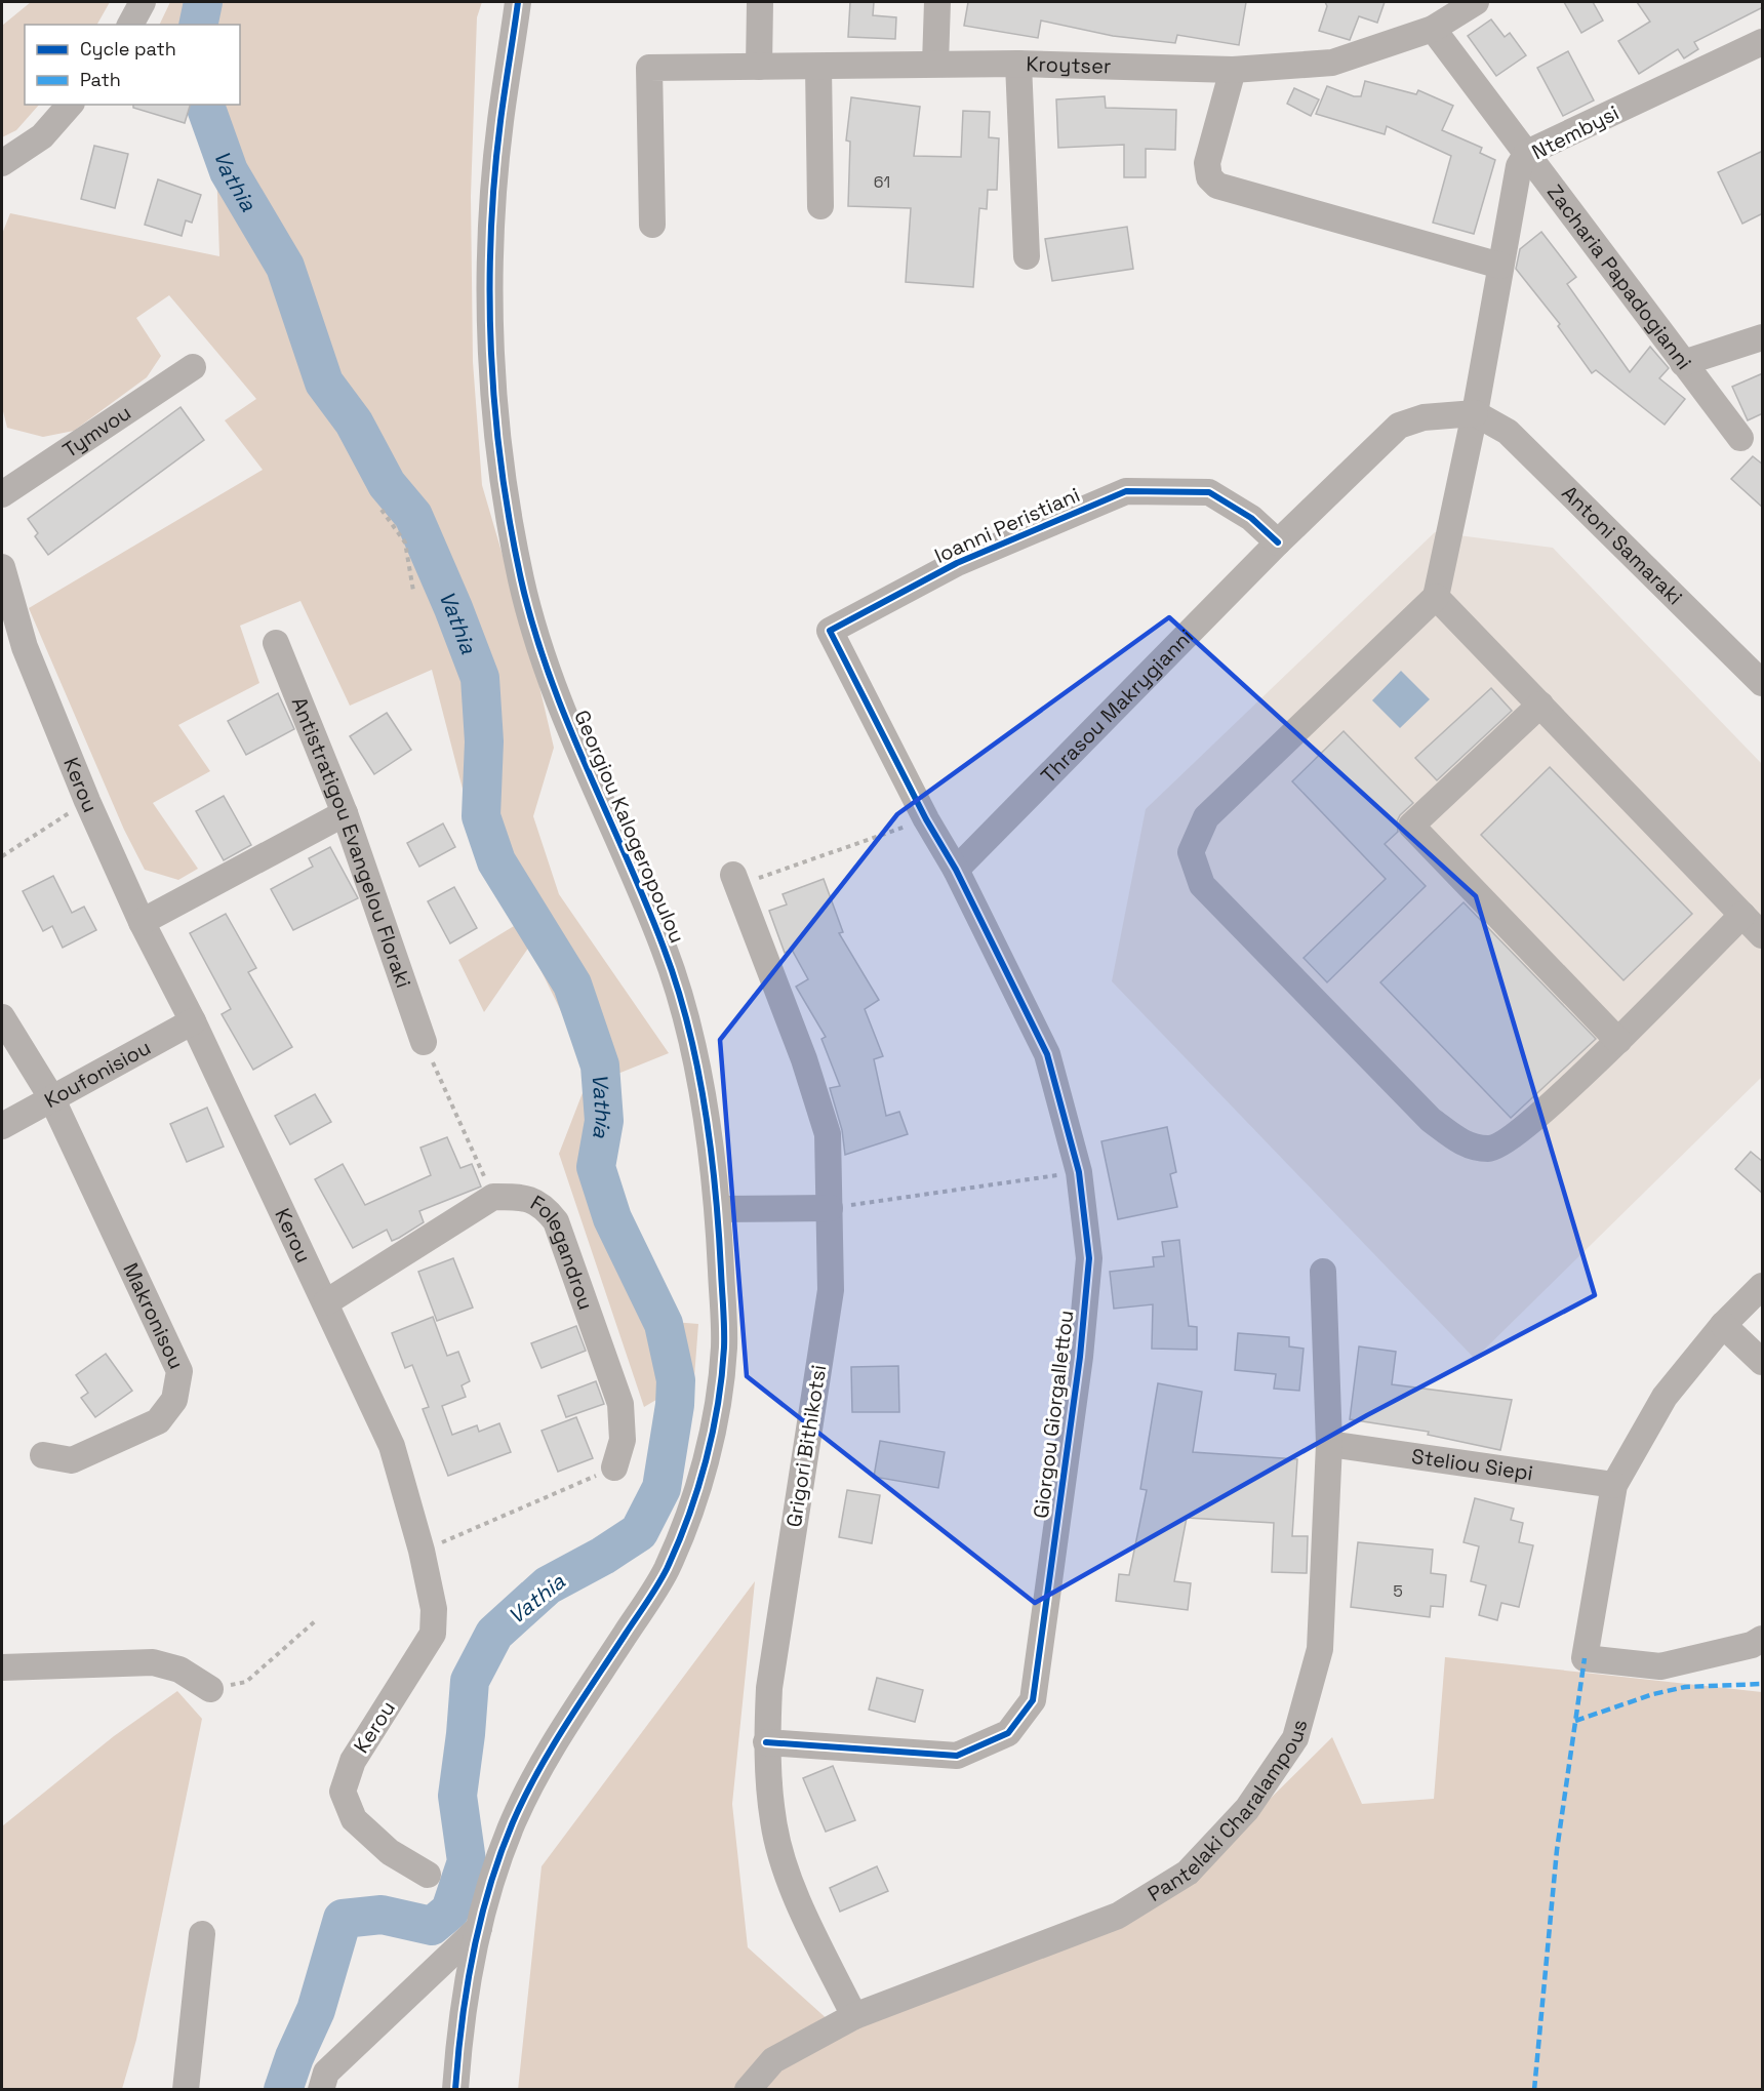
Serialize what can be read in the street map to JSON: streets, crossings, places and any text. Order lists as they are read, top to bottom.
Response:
{
  "streets": {
    "street": [
      "Kroytser",
      "Ntembysi",
      "Zacharia Papadogianni",
      "Tymvou",
      "Ioanni Peristiani",
      "Antoni Samaraki",
      "Thrasou Makrygianni",
      "Kerou",
      "Georgiou Kalogeropoulou",
      "Antistratigou Evangelou Floraki",
      "Koufonisiou",
      "Folegandrou",
      "Makronisou",
      "Giorgou Giorgallettou",
      "Grigori Bithikotsi",
      "Steliou Siepi",
      "Pantelaki Charalampous"
    ]
  },
  "crossings": [
    ["Kroytser", "Zacharia Papadogianni"],
    ["Ntembysi", "Zacharia Papadogianni"],
    ["Ntembysi", "Antoni Samaraki"],
    ["Ntembysi", "Thrasou Makrygianni"],
    ["Ioanni Peristiani", "Thrasou Makrygianni"],
    ["Ioanni Peristiani", "Giorgou Giorgallettou"],
    ["Antoni Samaraki", "Thrasou Makrygianni"],
    ["Thrasou Makrygianni", "Giorgou Giorgallettou"],
    ["Kerou", "Koufonisiou"],
    ["Kerou", "Folegandrou"],
    ["Koufonisiou", "Makronisou"],
    ["Giorgou Giorgallettou", "Grigori Bithikotsi"],
    ["Grigori Bithikotsi", "Pantelaki Charalampous"],
    ["Steliou Siepi", "Pantelaki Charalampous"]
  ],
  "water": ["Vathia"],
  "house_numbers": ["61", "5"],
  "legend": ["Cycle path", "Path"]
}
